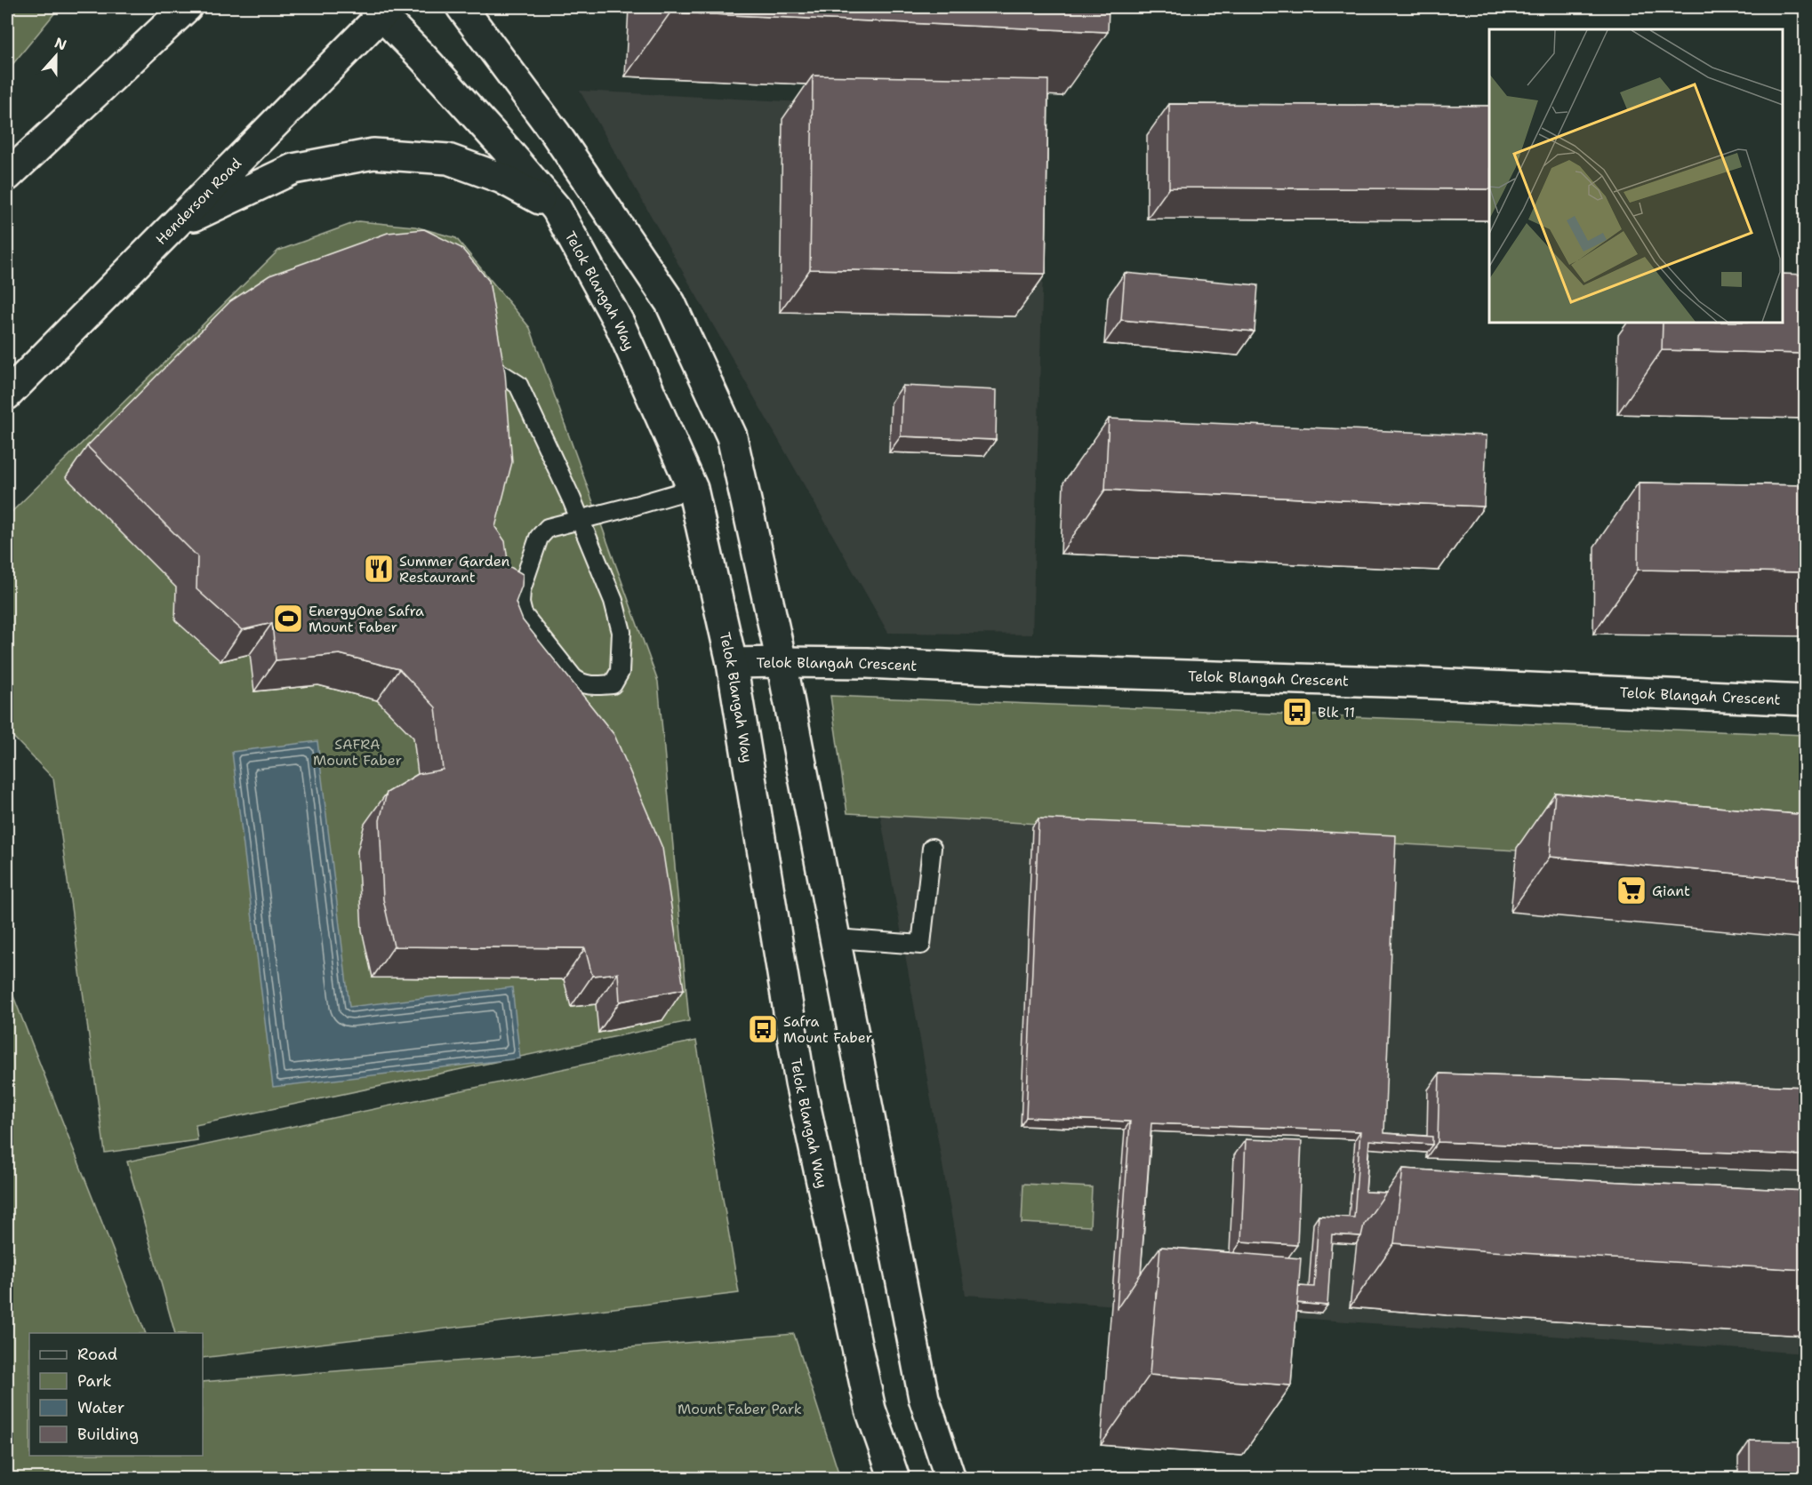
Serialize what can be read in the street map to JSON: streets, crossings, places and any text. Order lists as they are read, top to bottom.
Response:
{
  "streets": {
    "main road": ["Henderson Road", "Telok Blangah Way", "Telok Blangah Crescent"]
  },
  "crossings": [
    ["Henderson Road", "Telok Blangah Way"],
    ["Telok Blangah Way", "Telok Blangah Crescent"]
  ],
  "parks": ["SAFRA Mount Faber", "Mount Faber Park"],
  "places": {
    "restaurant": ["Summer Garden Restaurant"],
    "sports": ["EnergyOne Safra Mount Faber"],
    "bus stop": ["Blk 11", "Safra Mount Faber"],
    "supermarket": ["Giant"]
  },
  "legend": [
    "Road",
    "Park",
    "Water",
    "Building"
  ],
  "north": "top"
}
